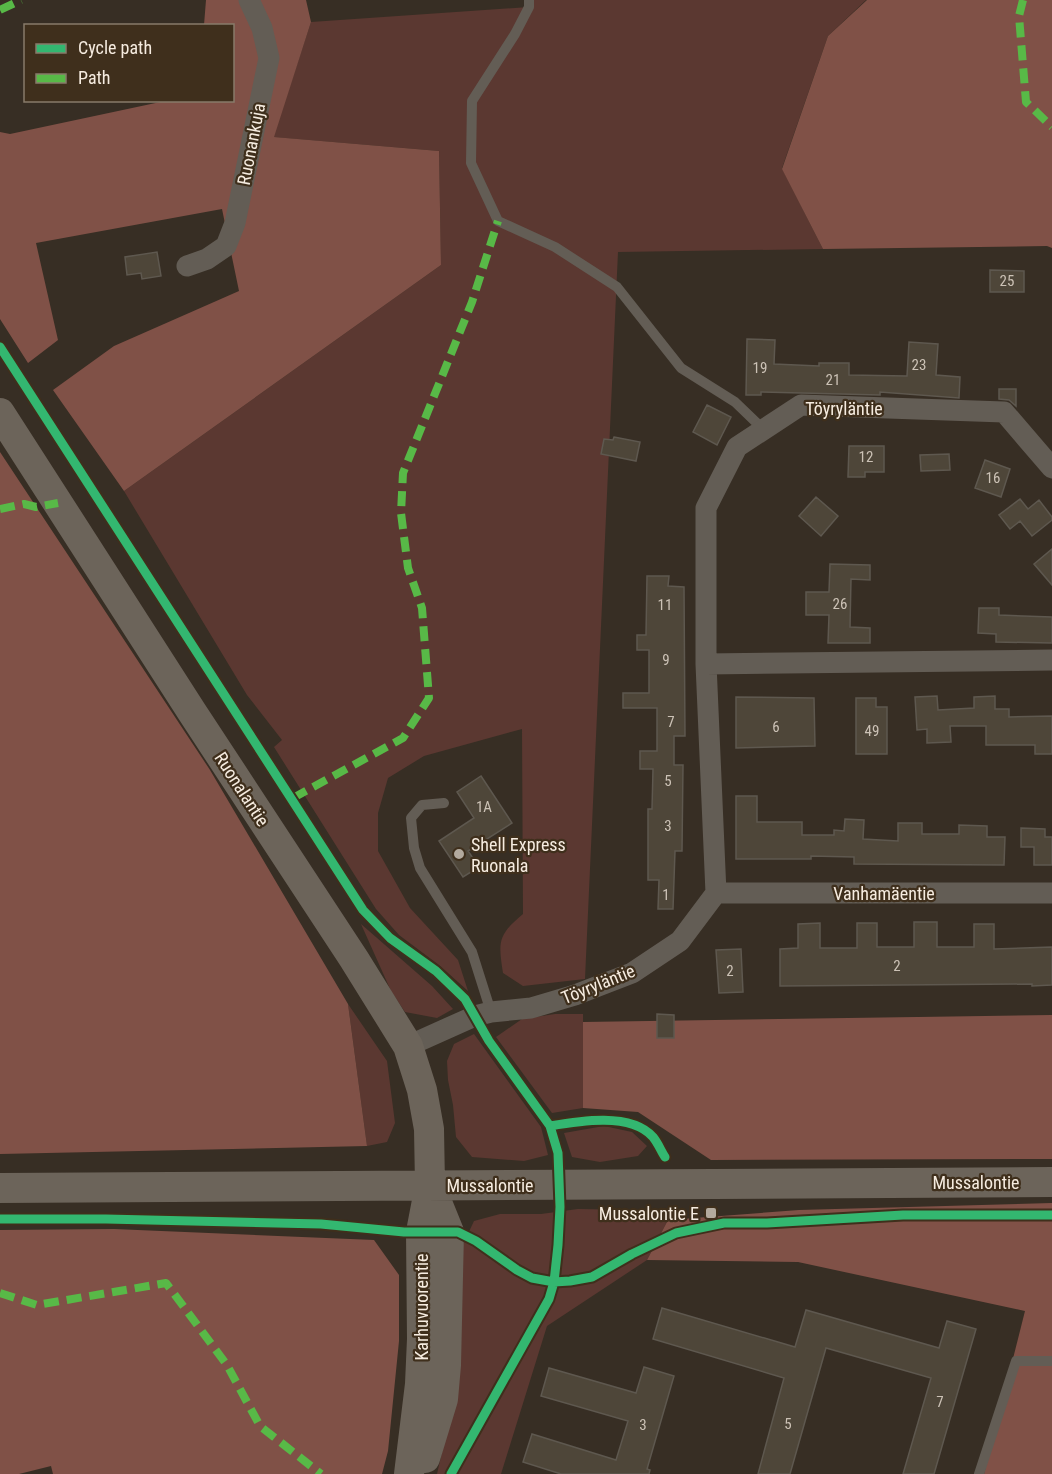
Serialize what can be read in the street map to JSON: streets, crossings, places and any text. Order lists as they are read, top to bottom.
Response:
{
  "streets": {
    "street": [
      "Ruonankuja",
      "Töyryläntie",
      "Ruonalantie",
      "Vanhamäentie",
      "Mussalontie",
      "Karhuvuorentie"
    ]
  },
  "crossings": [
    ["Töyryläntie", "Ruonalantie"],
    ["Töyryläntie", "Vanhamäentie"],
    ["Ruonalantie", "Mussalontie"],
    ["Ruonalantie", "Karhuvuorentie"],
    ["Mussalontie", "Karhuvuorentie"]
  ],
  "places": {
    "other": ["Shell Express Ruonala"],
    "transit": ["Mussalontie E"]
  },
  "house_numbers": [
    "25",
    "23",
    "19",
    "21",
    "12",
    "16",
    "26",
    "11",
    "9",
    "7",
    "6",
    "49",
    "5",
    "1A",
    "3",
    "1",
    "2",
    "2",
    "7",
    "5",
    "3"
  ],
  "legend": ["Cycle path", "Path"]
}
